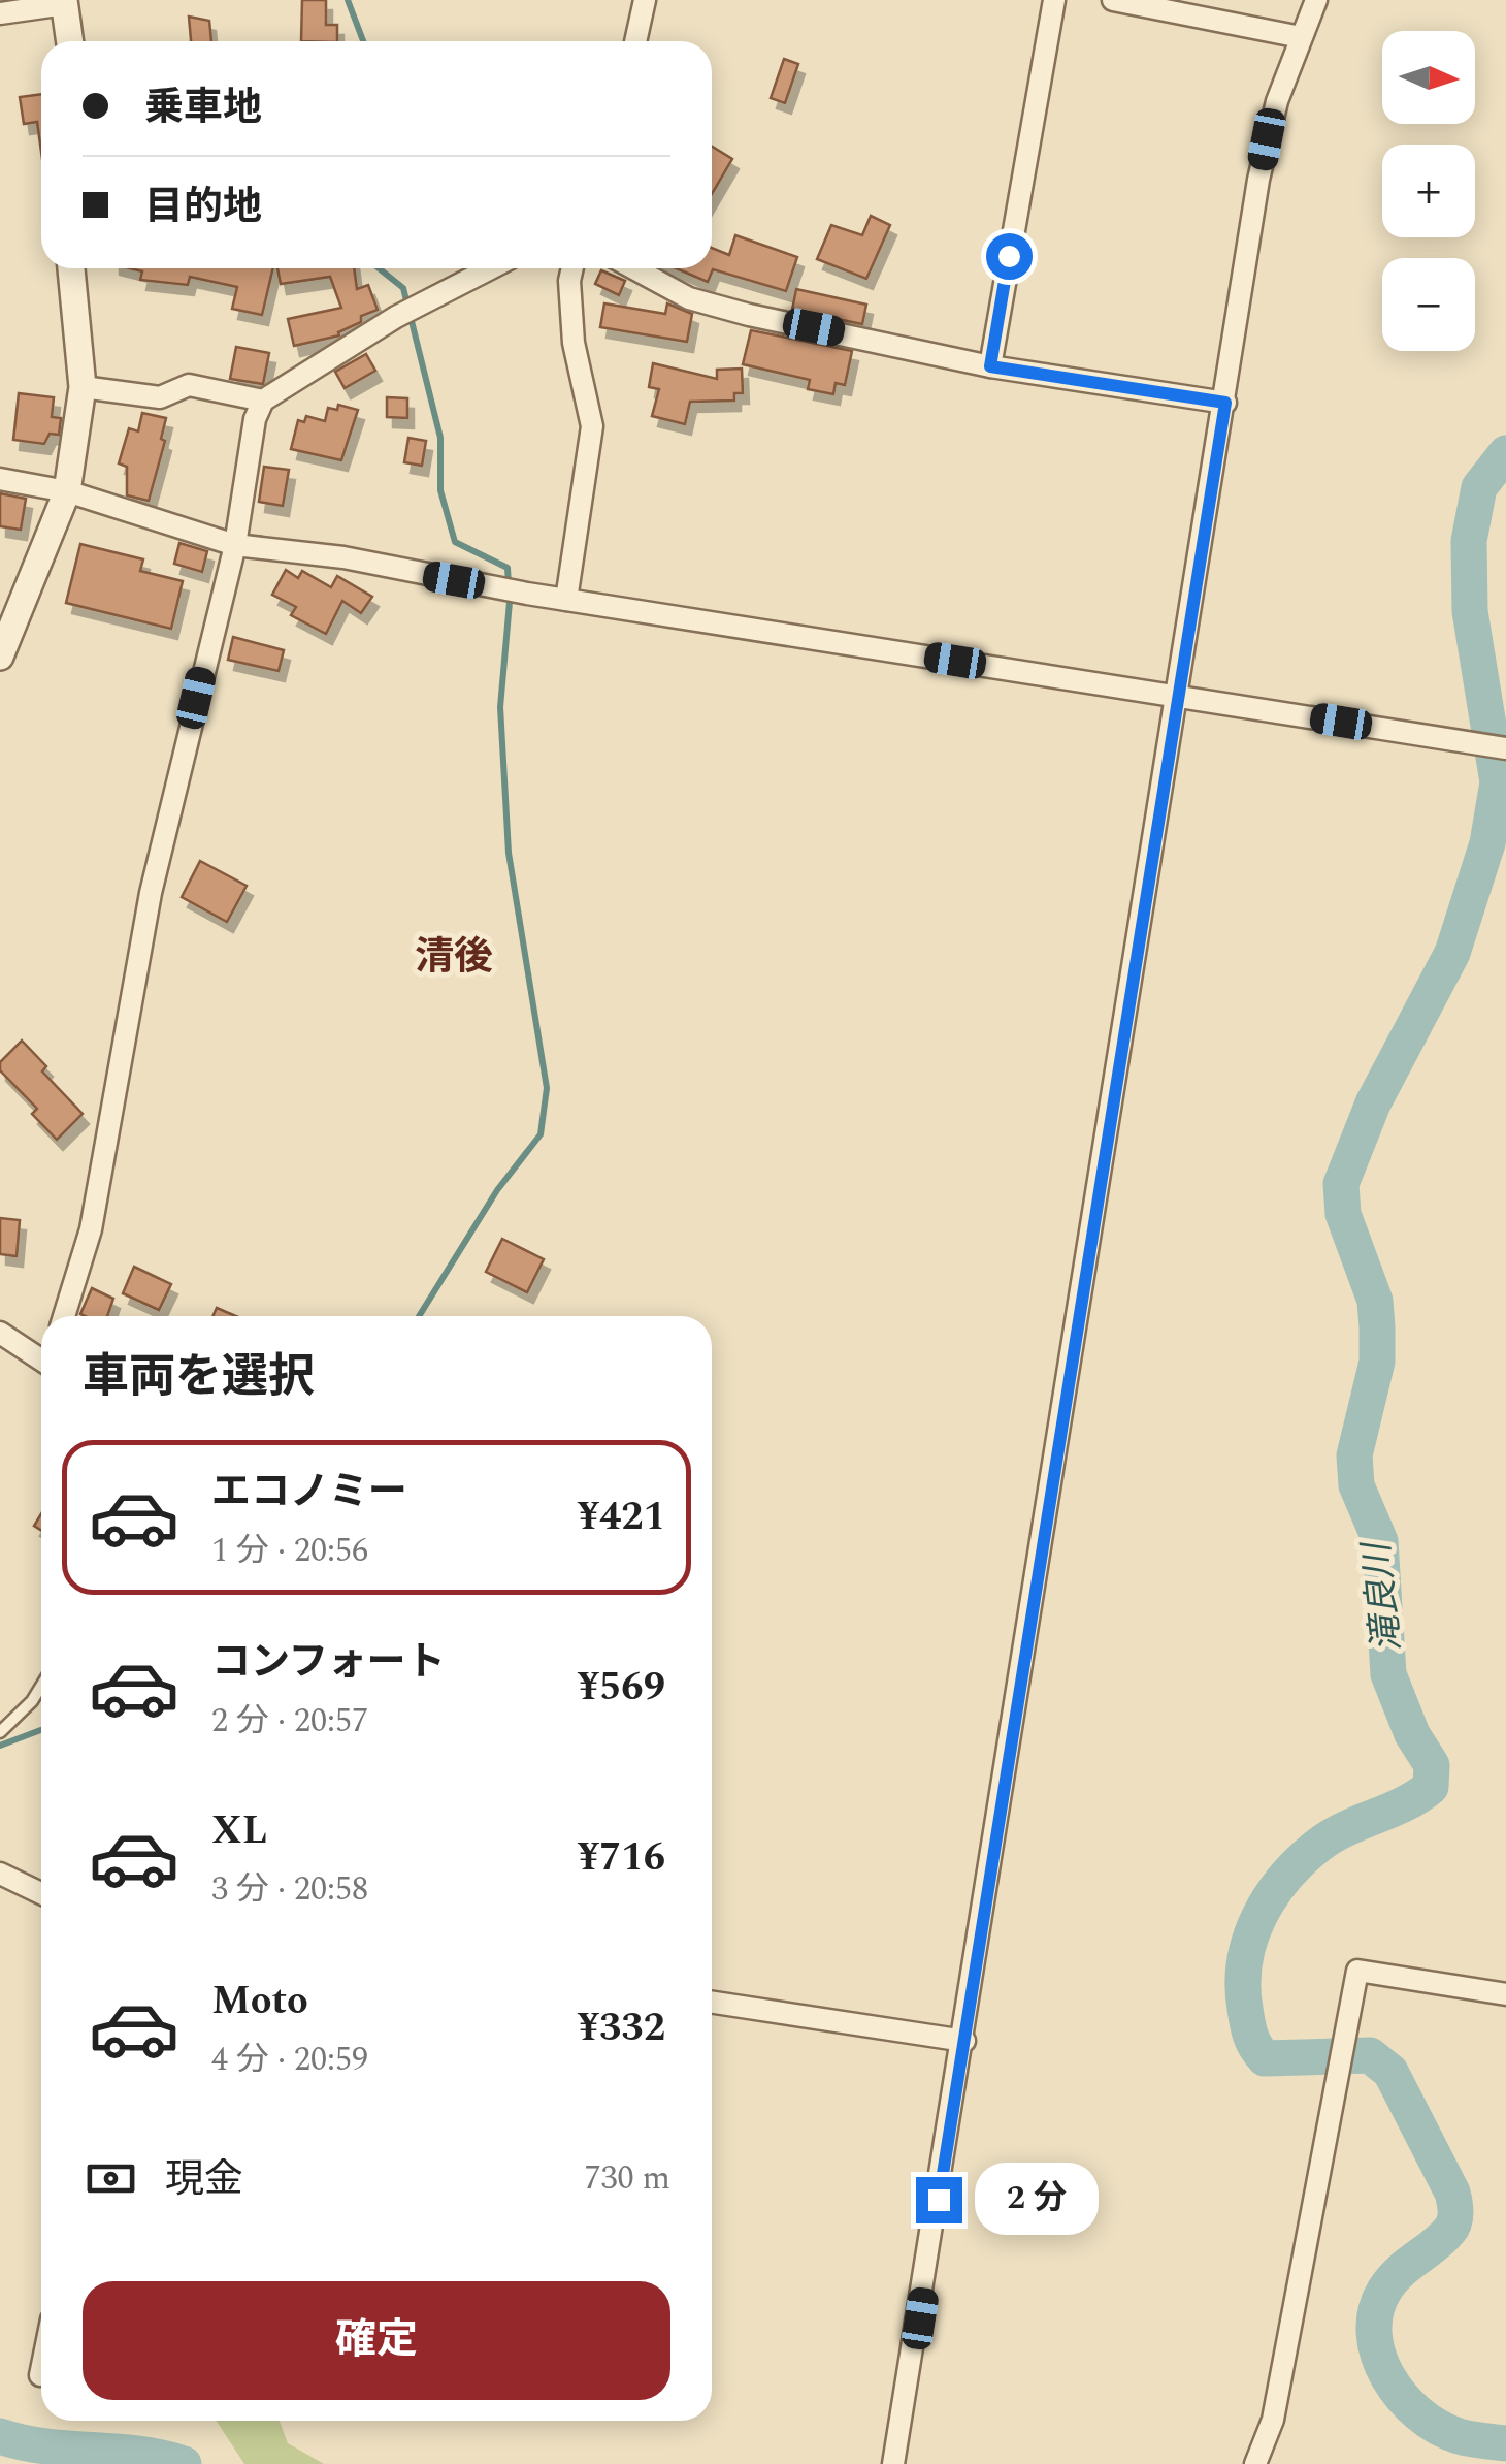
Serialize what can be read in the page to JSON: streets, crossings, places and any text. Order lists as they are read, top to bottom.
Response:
{
  "districts": ["清後"],
  "water": ["滝良川"],
  "north": "right",
  "page": {
    "map_buttons": ["+", "−"],
    "banner": ["乗車地", "目的地"],
    "heading": "車両を選択",
    "list": [
      {
        "name": "エコノミー",
        "note": "1 分 · 20:56",
        "value": "¥421"
      },
      {
        "name": "コンフォート",
        "note": "2 分 · 20:57",
        "value": "¥569"
      },
      {
        "name": "XL",
        "note": "3 分 · 20:58",
        "value": "¥716"
      },
      {
        "name": "Moto",
        "note": "4 分 · 20:59",
        "value": "¥332"
      }
    ],
    "pay": ["現金", "730 m"],
    "bubble": "2 分",
    "buttons": "確定"
  }
}
